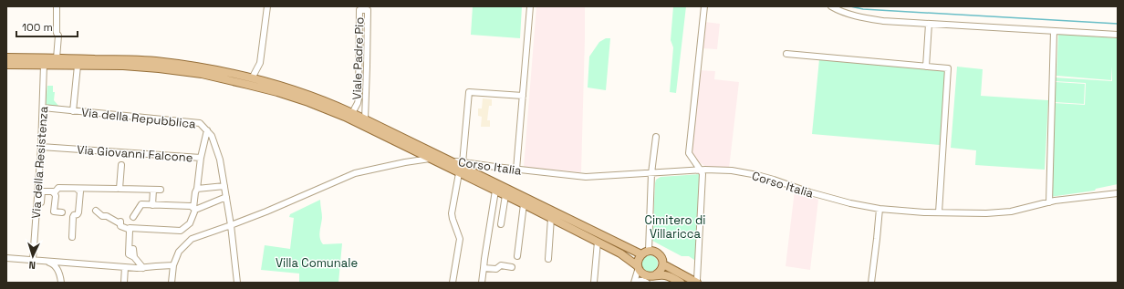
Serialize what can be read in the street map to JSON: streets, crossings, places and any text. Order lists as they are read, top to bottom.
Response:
{
  "streets": {
    "street": [
      "Viale Padre Pio",
      "Via della Repubblica",
      "Via Giovanni Falcone",
      "Via della Resistenza",
      "Corso Italia"
    ]
  },
  "crossings": [
    ["Via della Repubblica", "Via Giovanni Falcone"],
    ["Via della Repubblica", "Via della Resistenza"],
    ["Via Giovanni Falcone", "Via della Resistenza"]
  ],
  "parks": ["Cimitero di Villaricca", "Villa Comunale"],
  "scale_bar": "100 m",
  "north": "bottom"
}
